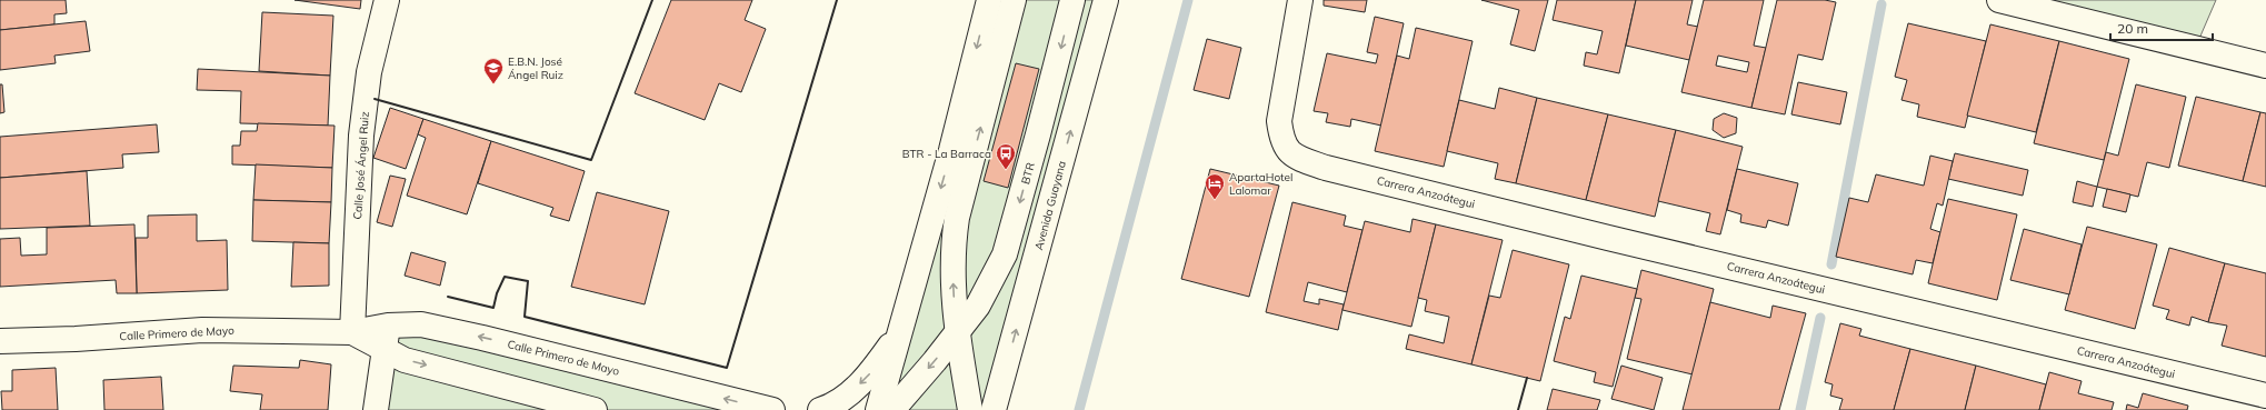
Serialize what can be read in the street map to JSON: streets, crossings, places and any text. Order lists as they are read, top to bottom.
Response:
{
  "streets": {
    "main road": [
      "Calle José Ángel Ruiz",
      "BTR",
      "Carrera Anzoátegui",
      "Avenida Guayana",
      "Calle Primero de Mayo"
    ]
  },
  "crossings": [
    ["Calle José Ángel Ruiz", "Calle Primero de Mayo"]
  ],
  "places": {
    "school or university": ["E.B.N. José Ángel Ruiz"],
    "bus stop": ["BTR - La Barraca"],
    "hotel": ["ApartaHotel Lalomar"]
  },
  "scale_bar": "20 m"
}
